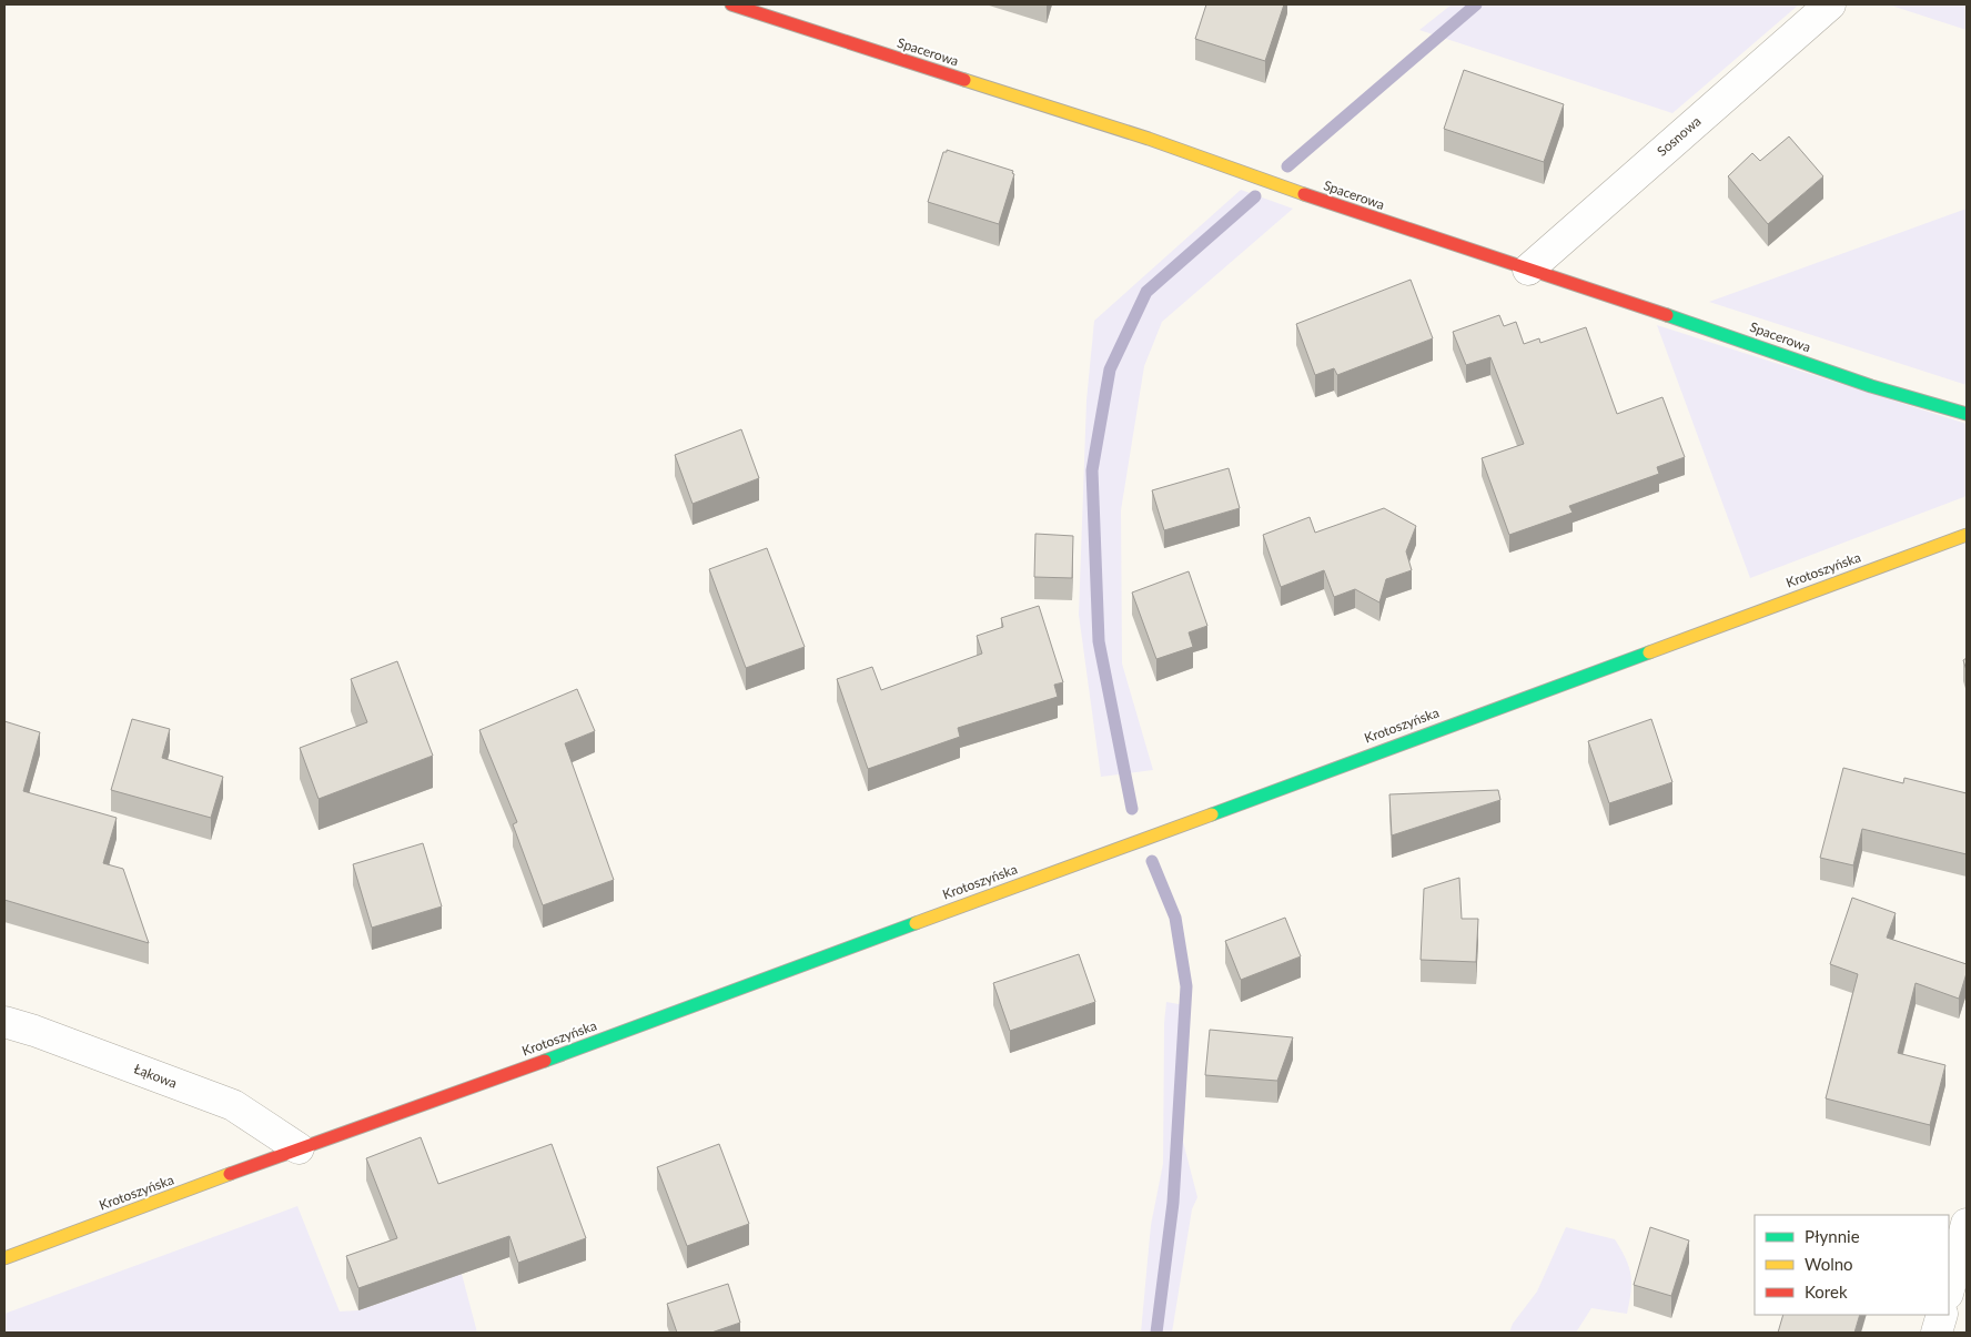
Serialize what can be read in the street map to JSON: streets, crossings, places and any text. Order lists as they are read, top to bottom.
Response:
{
  "streets": {
    "street": [
      "Spacerowa",
      "Sosnowa",
      "Krotoszyńska",
      "Łąkowa"
    ]
  },
  "crossings": [
    ["Spacerowa", "Sosnowa"],
    ["Krotoszyńska", "Łąkowa"]
  ],
  "legend": ["Płynnie", "Wolno", "Korek"]
}
